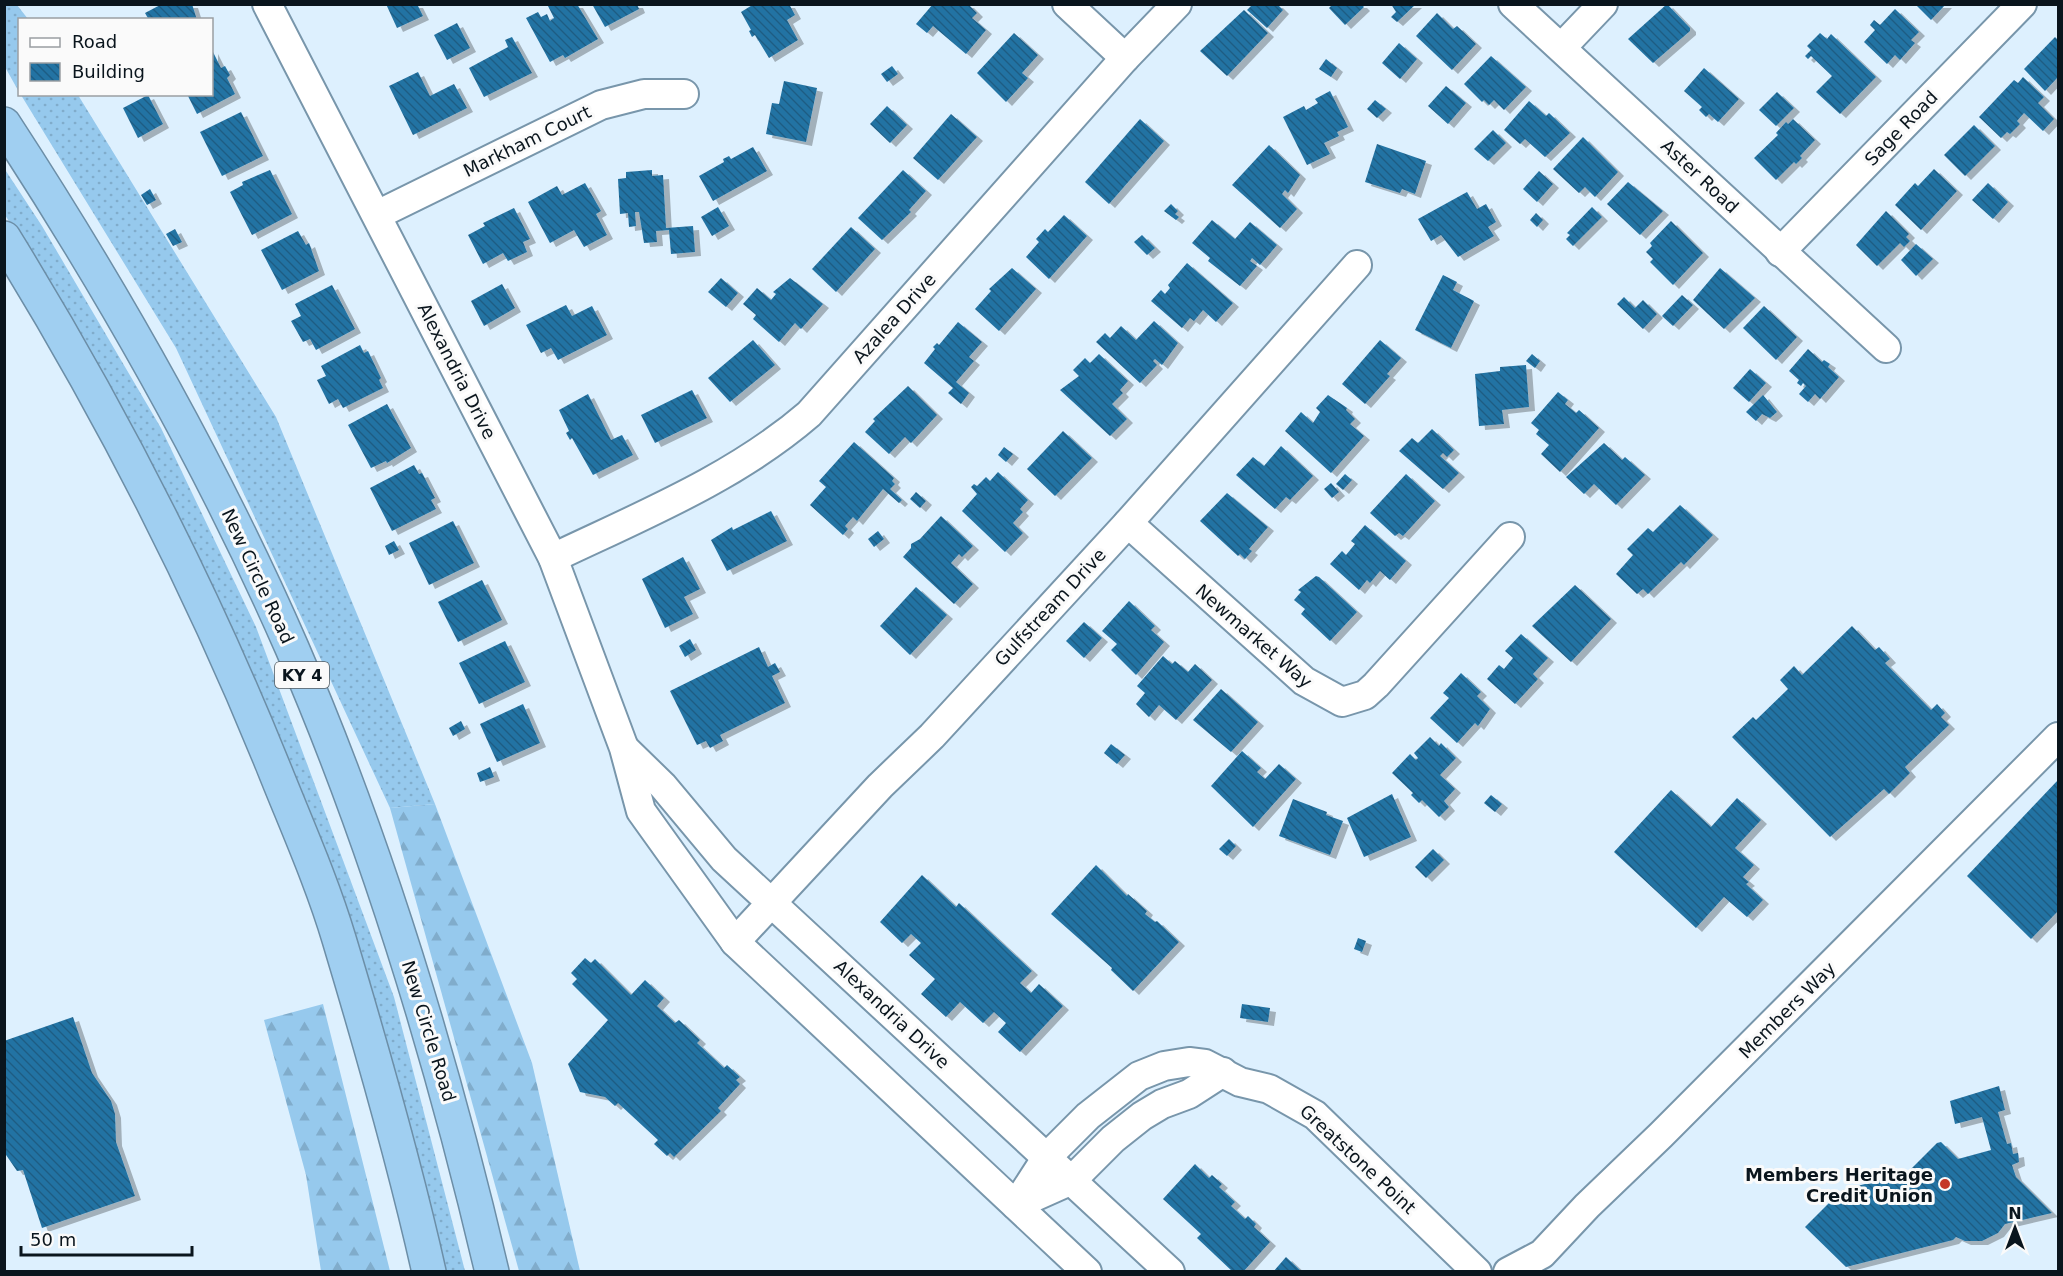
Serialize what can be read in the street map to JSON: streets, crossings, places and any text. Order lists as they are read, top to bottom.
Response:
{
  "streets": {
    "highway": ["New Circle Road", "KY 4"],
    "street": [
      "Sage Road",
      "Markham Court",
      "Aster Road",
      "Azalea Drive",
      "Alexandria Drive",
      "Gulfstream Drive",
      "Newmarket Way",
      "Members Way",
      "Greatstone Point"
    ]
  },
  "crossings": [
    ["Sage Road", "Aster Road"],
    ["Markham Court", "Alexandria Drive"],
    ["Azalea Drive", "Alexandria Drive"],
    ["Alexandria Drive", "Gulfstream Drive"],
    ["Alexandria Drive", "Greatstone Point"],
    ["Gulfstream Drive", "Newmarket Way"]
  ],
  "places": ["Members Heritage Credit Union"],
  "legend": ["Road", "Building"],
  "scale_bar": "50 m",
  "north": "top"
}
